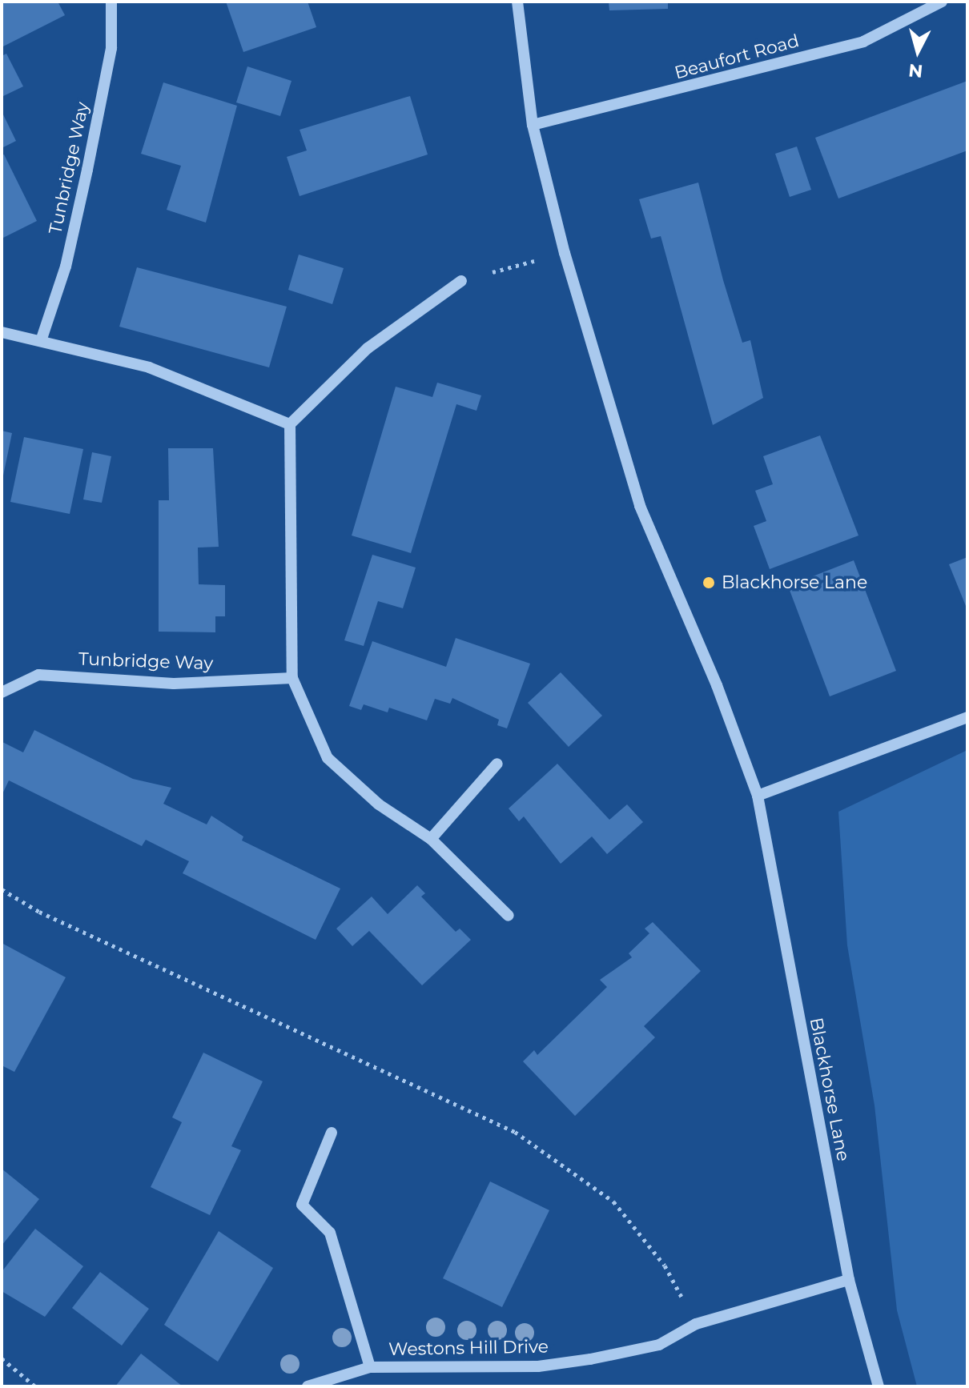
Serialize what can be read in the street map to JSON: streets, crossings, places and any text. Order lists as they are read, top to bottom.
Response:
{
  "streets": {
    "street": [
      "Beaufort Road",
      "Tunbridge Way",
      "Blackhorse Lane",
      "Westons Hill Drive"
    ]
  },
  "crossings": [
    ["Beaufort Road", "Blackhorse Lane"],
    ["Blackhorse Lane", "Westons Hill Drive"]
  ],
  "places": ["Blackhorse Lane"],
  "north": "bottom"
}
